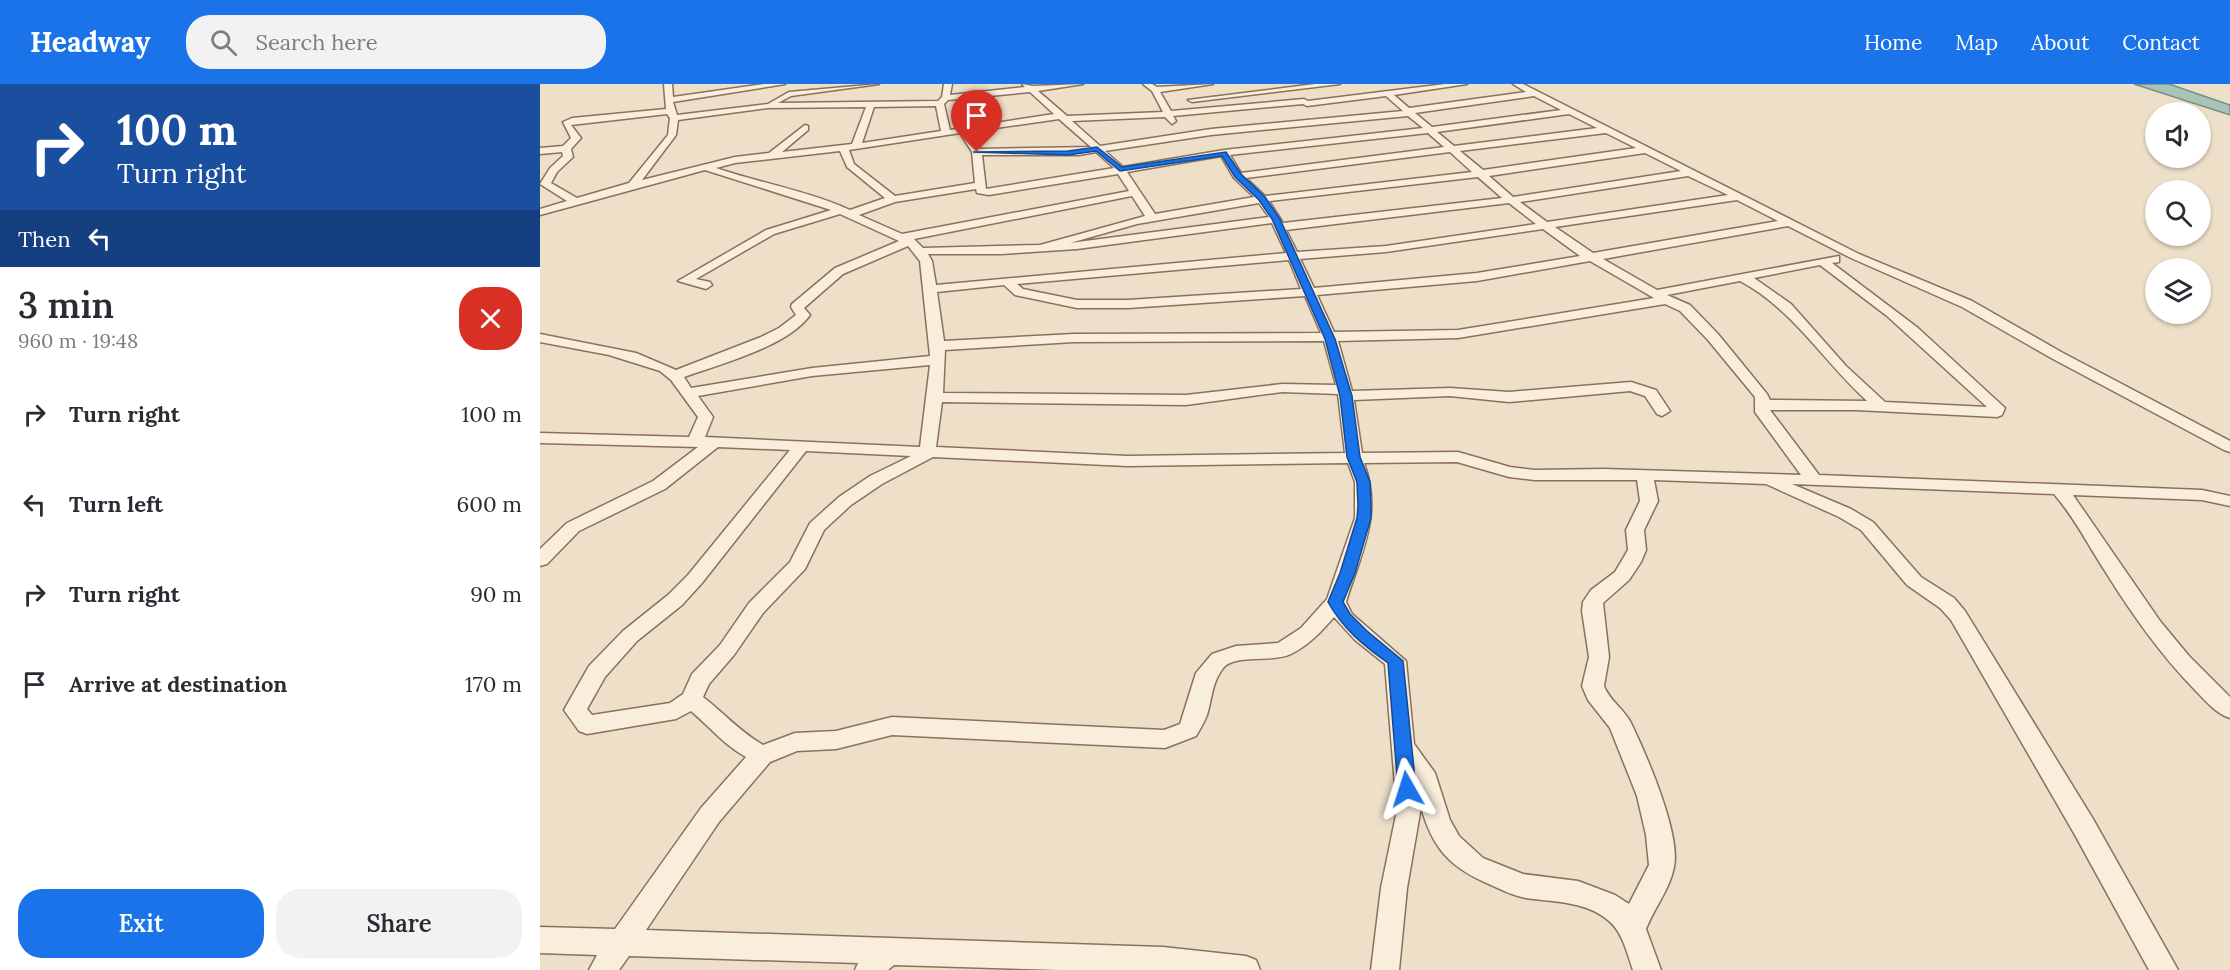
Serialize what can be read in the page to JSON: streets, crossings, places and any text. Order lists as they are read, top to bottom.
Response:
{
  "page": {
    "header": "Headway",
    "search": "Search here",
    "nav": [
      "Home",
      "Map",
      "About",
      "Contact"
    ],
    "turn": ["100 m", "Turn right"],
    "then": "Then",
    "heading": ["3 min", "960 m · 19:48"],
    "list": [
      {
        "name": "Turn right",
        "value": "100 m"
      },
      {
        "name": "Turn left",
        "value": "600 m"
      },
      {
        "name": "Turn right",
        "value": "90 m"
      },
      {
        "name": "Arrive at destination",
        "value": "170 m"
      }
    ],
    "buttons": ["Exit", "Share"]
  }
}
